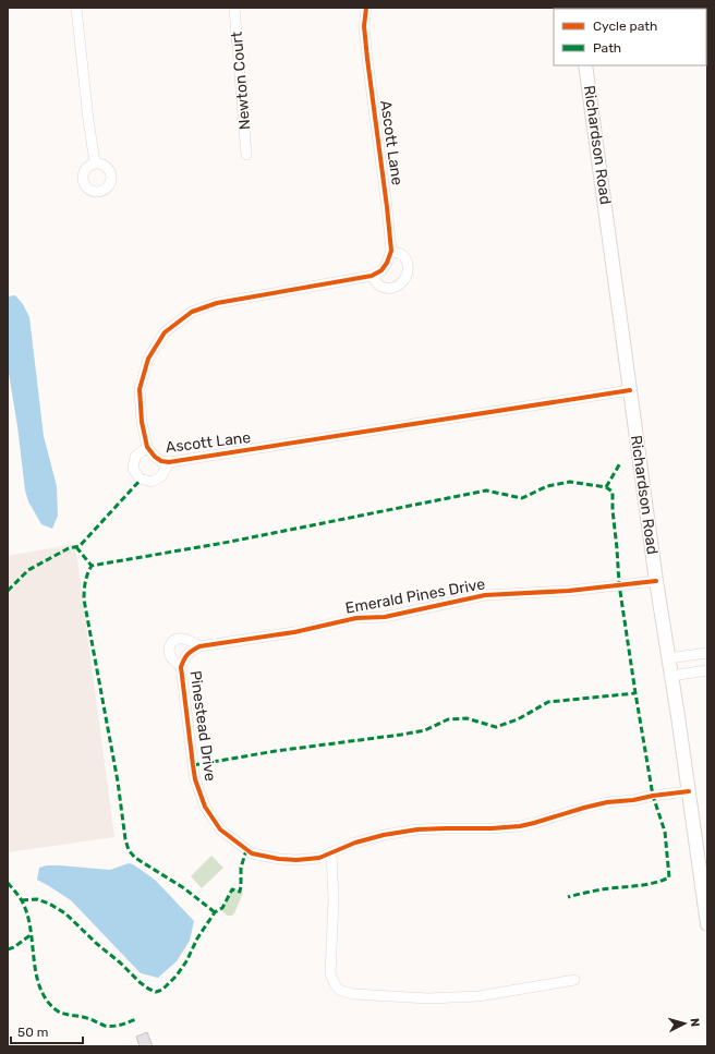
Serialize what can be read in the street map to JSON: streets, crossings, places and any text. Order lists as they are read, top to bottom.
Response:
{
  "streets": {
    "street": [
      "Newton Court",
      "Ascott Lane",
      "Richardson Road",
      "Emerald Pines Drive",
      "Pinestead Drive"
    ]
  },
  "crossings": [
    ["Ascott Lane", "Richardson Road"],
    ["Richardson Road", "Emerald Pines Drive"],
    ["Richardson Road", "Pinestead Drive"],
    ["Emerald Pines Drive", "Pinestead Drive"]
  ],
  "legend": ["Cycle path", "Path"],
  "scale_bar": "50 m",
  "north": "right"
}
